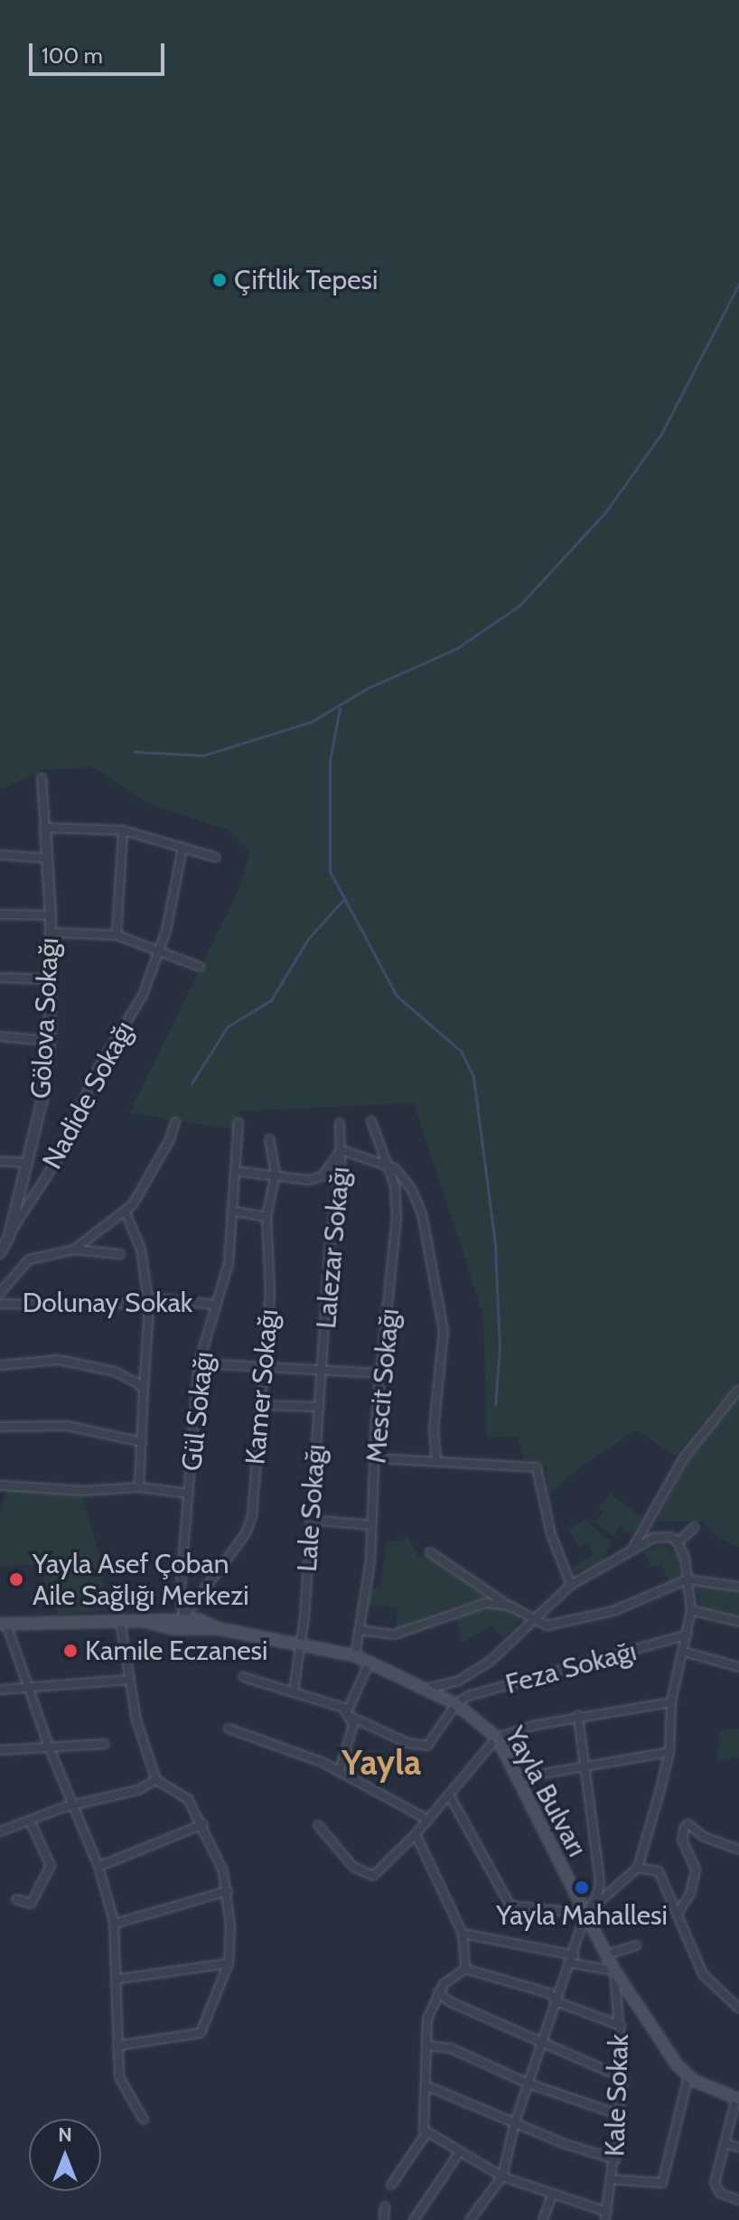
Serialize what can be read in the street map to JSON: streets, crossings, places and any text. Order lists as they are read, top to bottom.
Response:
{
  "streets": {
    "main road": ["Yayla Bulvarı"],
    "street": [
      "Gölova Sokağı",
      "Nadide Sokağı",
      "Lalezar Sokağı",
      "Dolunay Sokak",
      "Mescit Sokağı",
      "Kamer Sokağı",
      "Gül Sokağı",
      "Lale Sokağı",
      "Feza Sokağı",
      "Kale Sokak"
    ]
  },
  "crossings": [
    ["Gölova Sokağı", "Nadide Sokağı"],
    ["Lalezar Sokağı", "Lale Sokağı"],
    ["Dolunay Sokak", "Gül Sokağı"],
    ["Mescit Sokağı", "Yayla Bulvarı"],
    ["Kamer Sokağı", "Gül Sokağı"],
    ["Kamer Sokağı", "Yayla Bulvarı"],
    ["Gül Sokağı", "Yayla Bulvarı"],
    ["Lale Sokağı", "Yayla Bulvarı"],
    ["Feza Sokağı", "Yayla Bulvarı"],
    ["Yayla Bulvarı", "Kale Sokak"]
  ],
  "districts": ["Yayla"],
  "places": [
    "Çiftlik Tepesi",
    "Yayla Asef Çoban Aile Sağlığı Merkezi",
    "Kamile Eczanesi",
    "Yayla Mahallesi"
  ],
  "scale_bar": "100 m",
  "north": "top"
}
